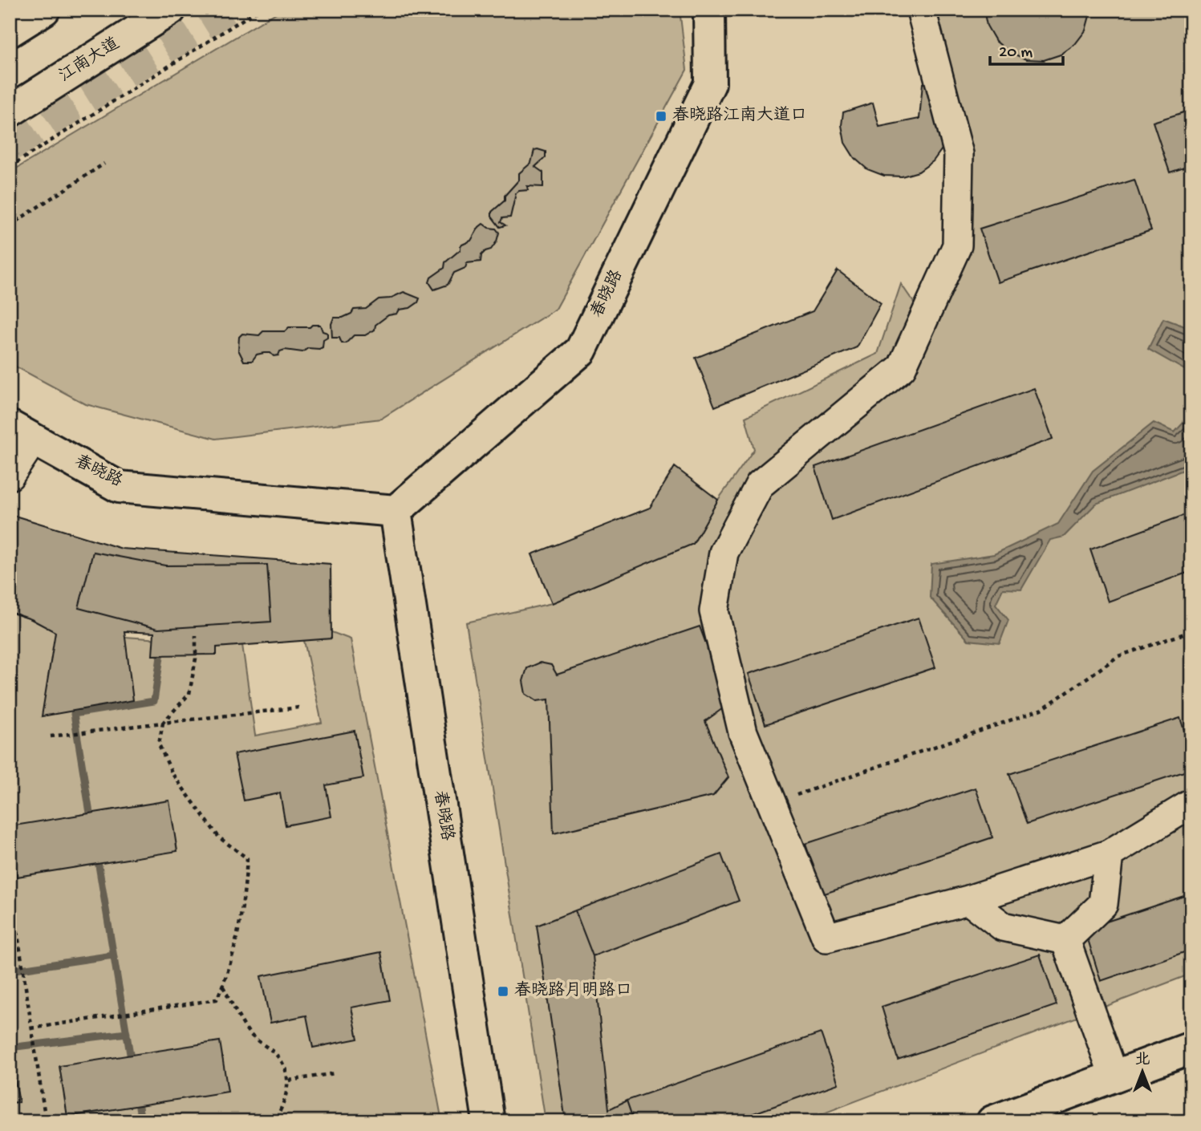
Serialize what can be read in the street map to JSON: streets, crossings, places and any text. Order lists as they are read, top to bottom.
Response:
{
  "streets": {
    "street": ["江南大道", "春晓路"]
  },
  "places": {
    "transit": ["春晓路江南大道口", "春晓路月明路口"]
  },
  "scale_bar": "20 m",
  "north": "top"
}
